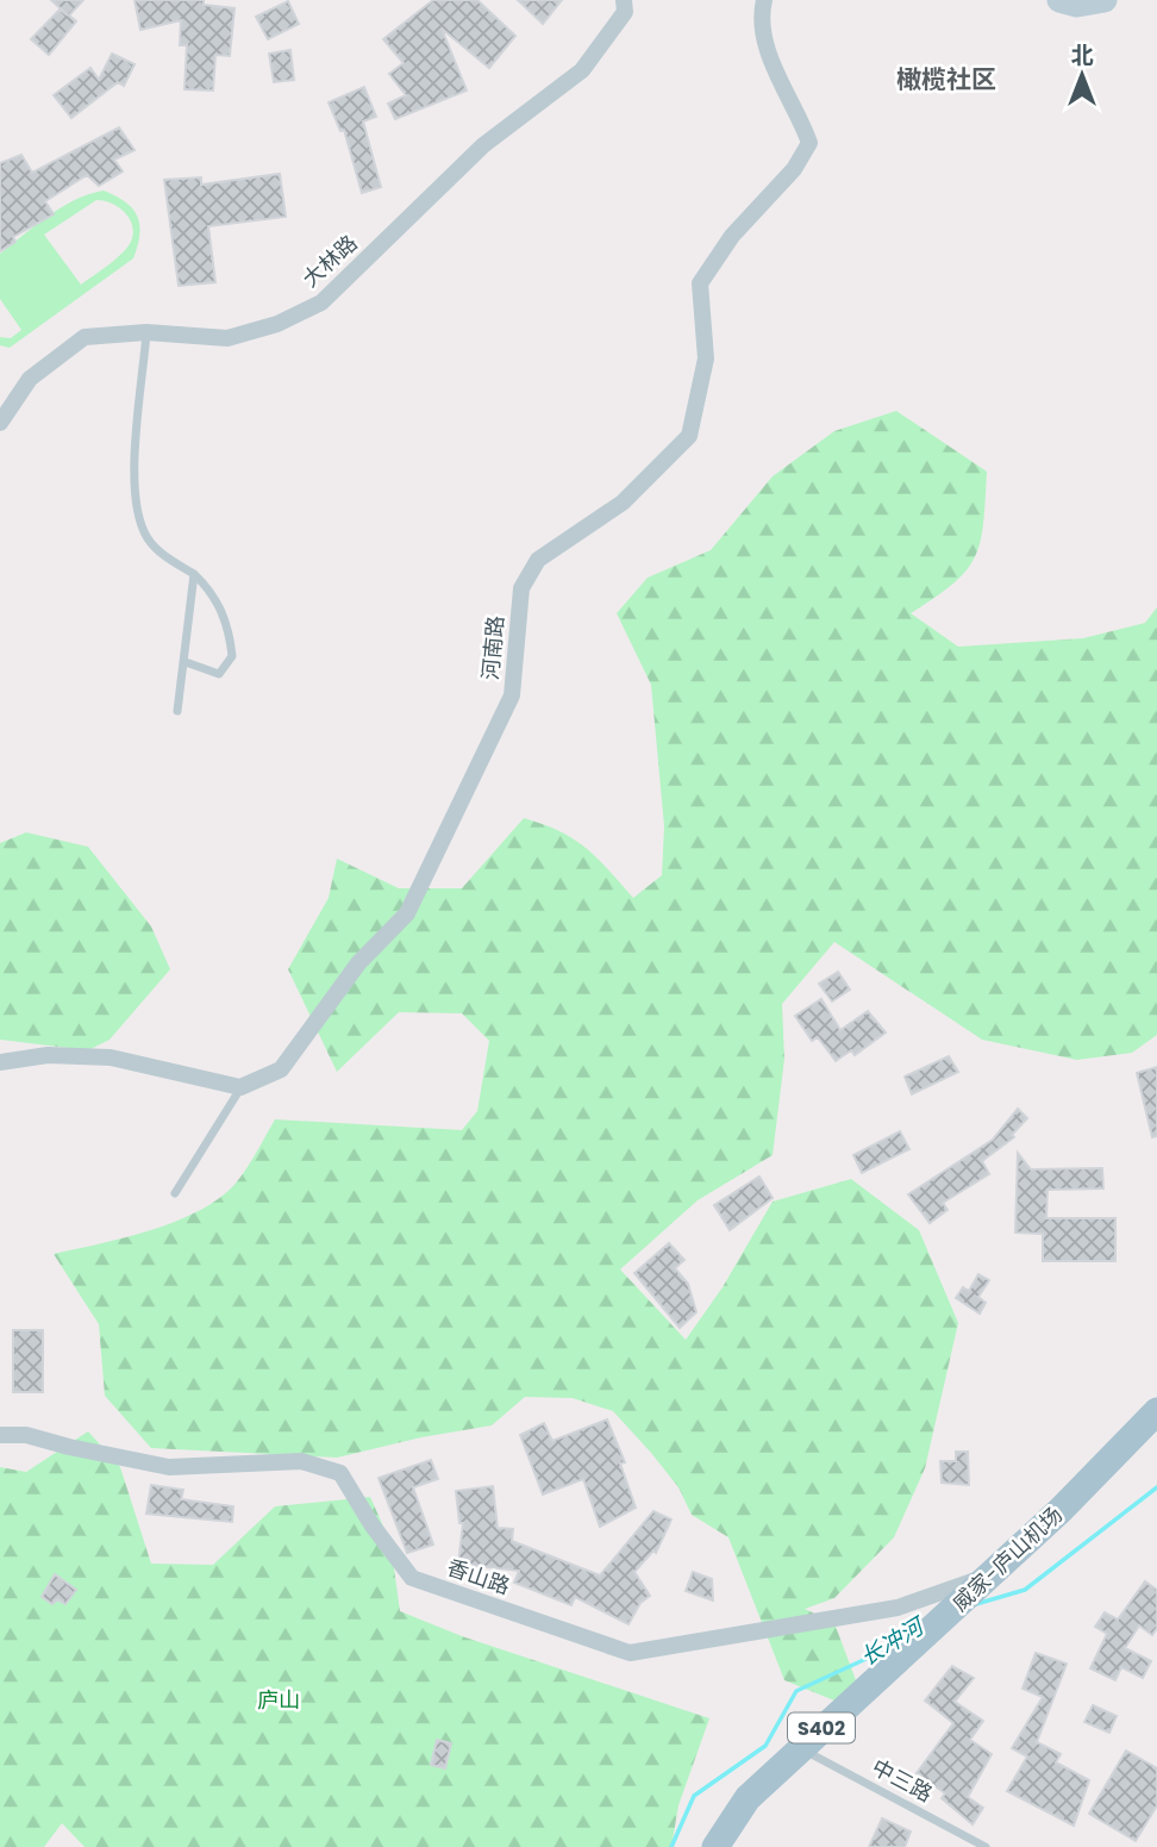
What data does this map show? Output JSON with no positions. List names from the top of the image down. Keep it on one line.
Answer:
{"streets":{"main road":["威家-庐山机场","S402"],"street":["大林路","河南路","香山路"],"lane":["中三路"]},"crossings":[["威家-庐山机场","香山路"],["威家-庐山机场","中三路"]],"districts":["橄榄社区"],"water":["长冲河"],"parks":["庐山"],"north":"top"}
